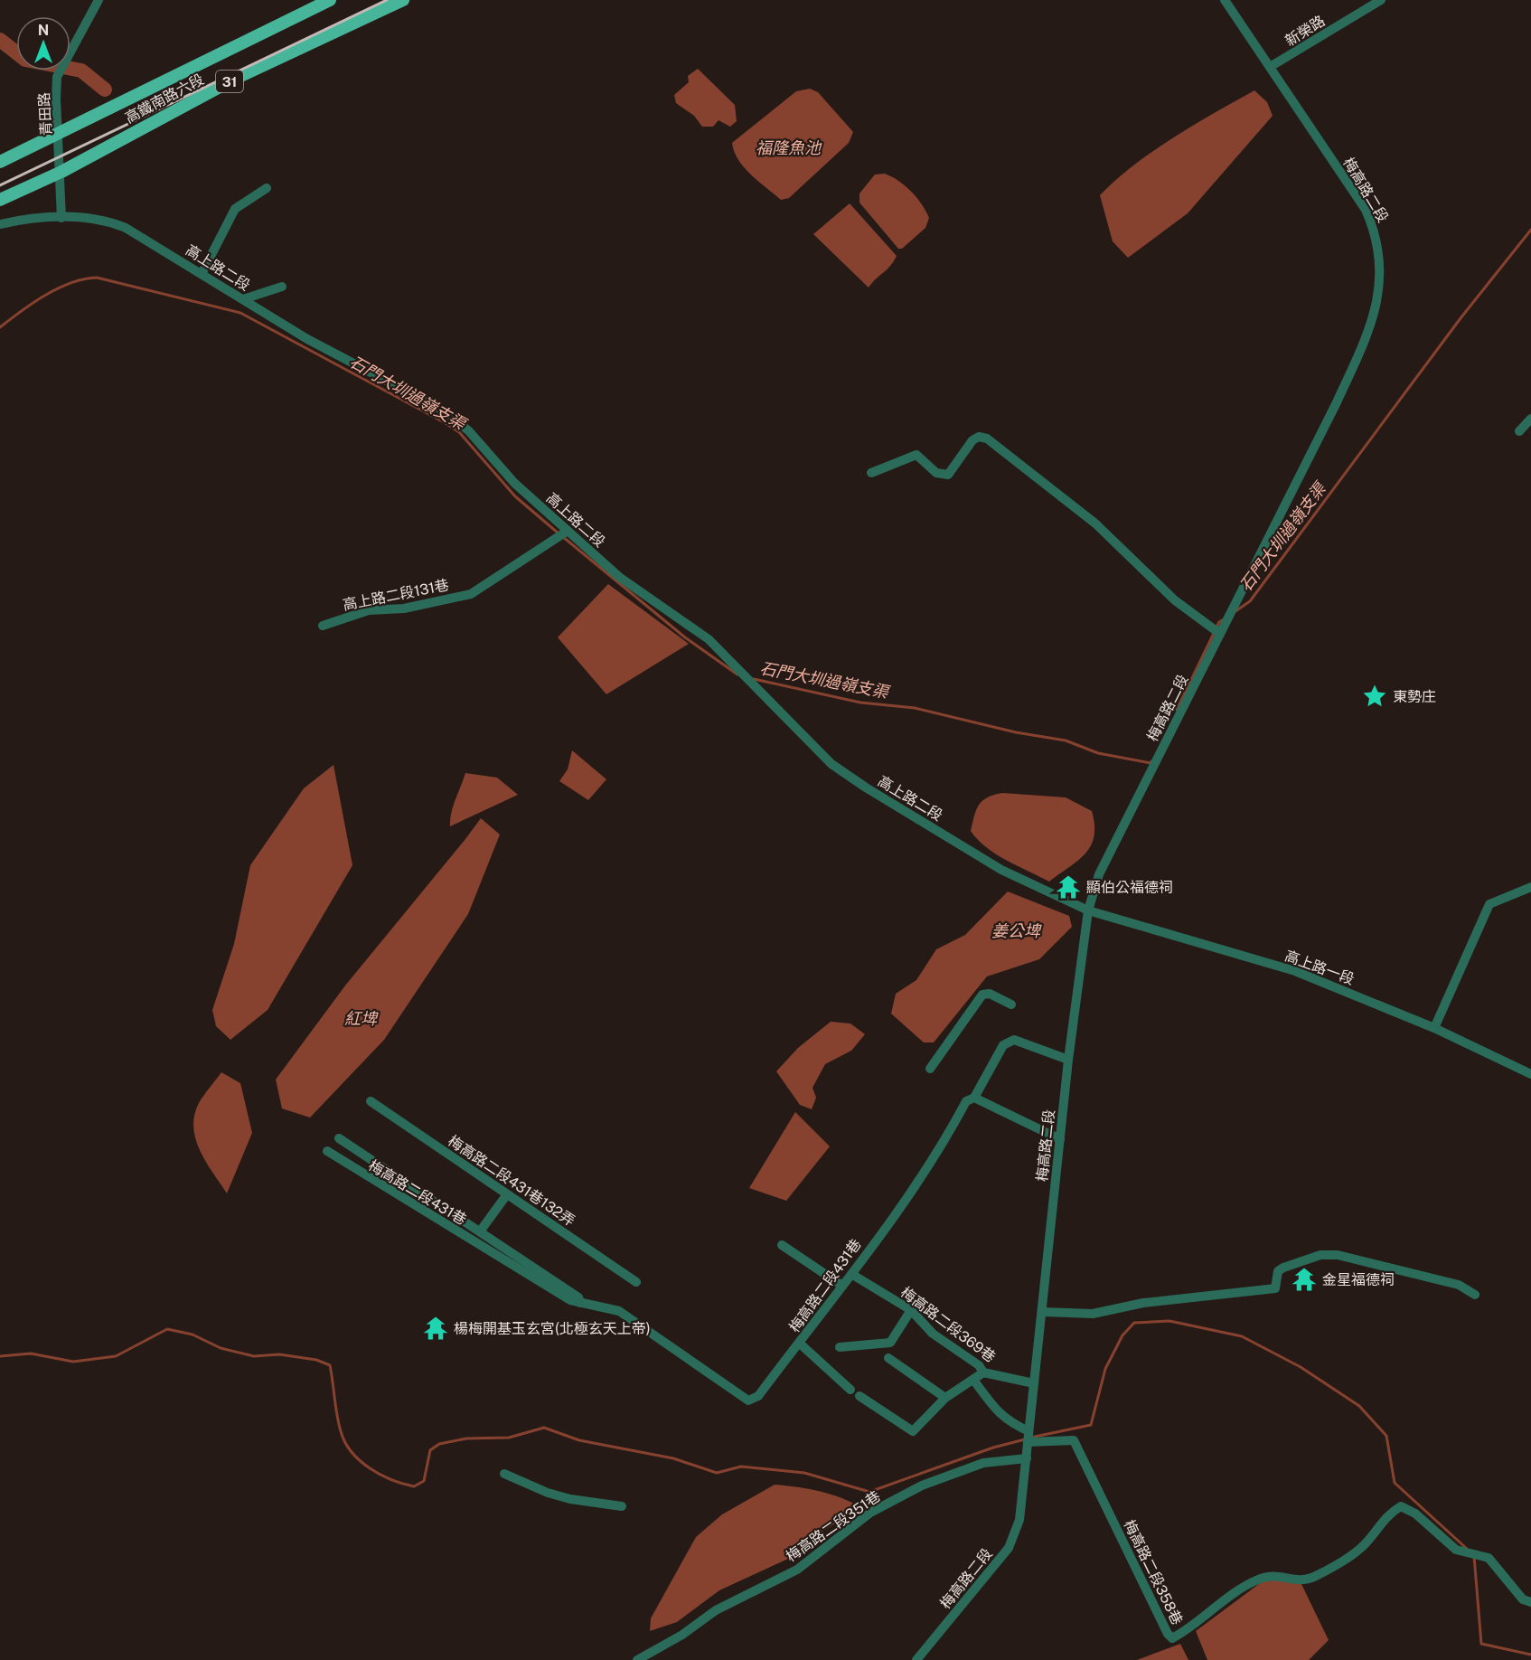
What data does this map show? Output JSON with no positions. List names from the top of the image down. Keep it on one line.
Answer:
{"streets":{"main road":["31","高鐵南路六段"],"street":["新榮路","青田路","梅高路二段","高上路二段","高上路二段131巷","高上路一段","梅高路二段431巷132弄","梅高路二段431巷","梅高路二段369巷","梅高路二段351巷","梅高路二段358巷"]},"crossings":[["新榮路","梅高路二段"],["高鐵南路六段","青田路"],["梅高路二段","高上路二段"],["梅高路二段","高上路一段"],["梅高路二段","梅高路二段431巷"],["梅高路二段","梅高路二段369巷"],["梅高路二段","梅高路二段351巷"],["梅高路二段","梅高路二段358巷"],["高上路二段","高上路二段131巷"],["高上路二段","高上路一段"],["梅高路二段431巷","梅高路二段369巷"]],"water":["福隆魚池","石門大圳過嶺支渠","姜公埤","紅埤"],"places":{"place":["東勢庄"],"temple":["顯伯公福德祠","金星福德祠","楊梅開基玉玄宮(北極玄天上帝)"]},"north":"top"}
